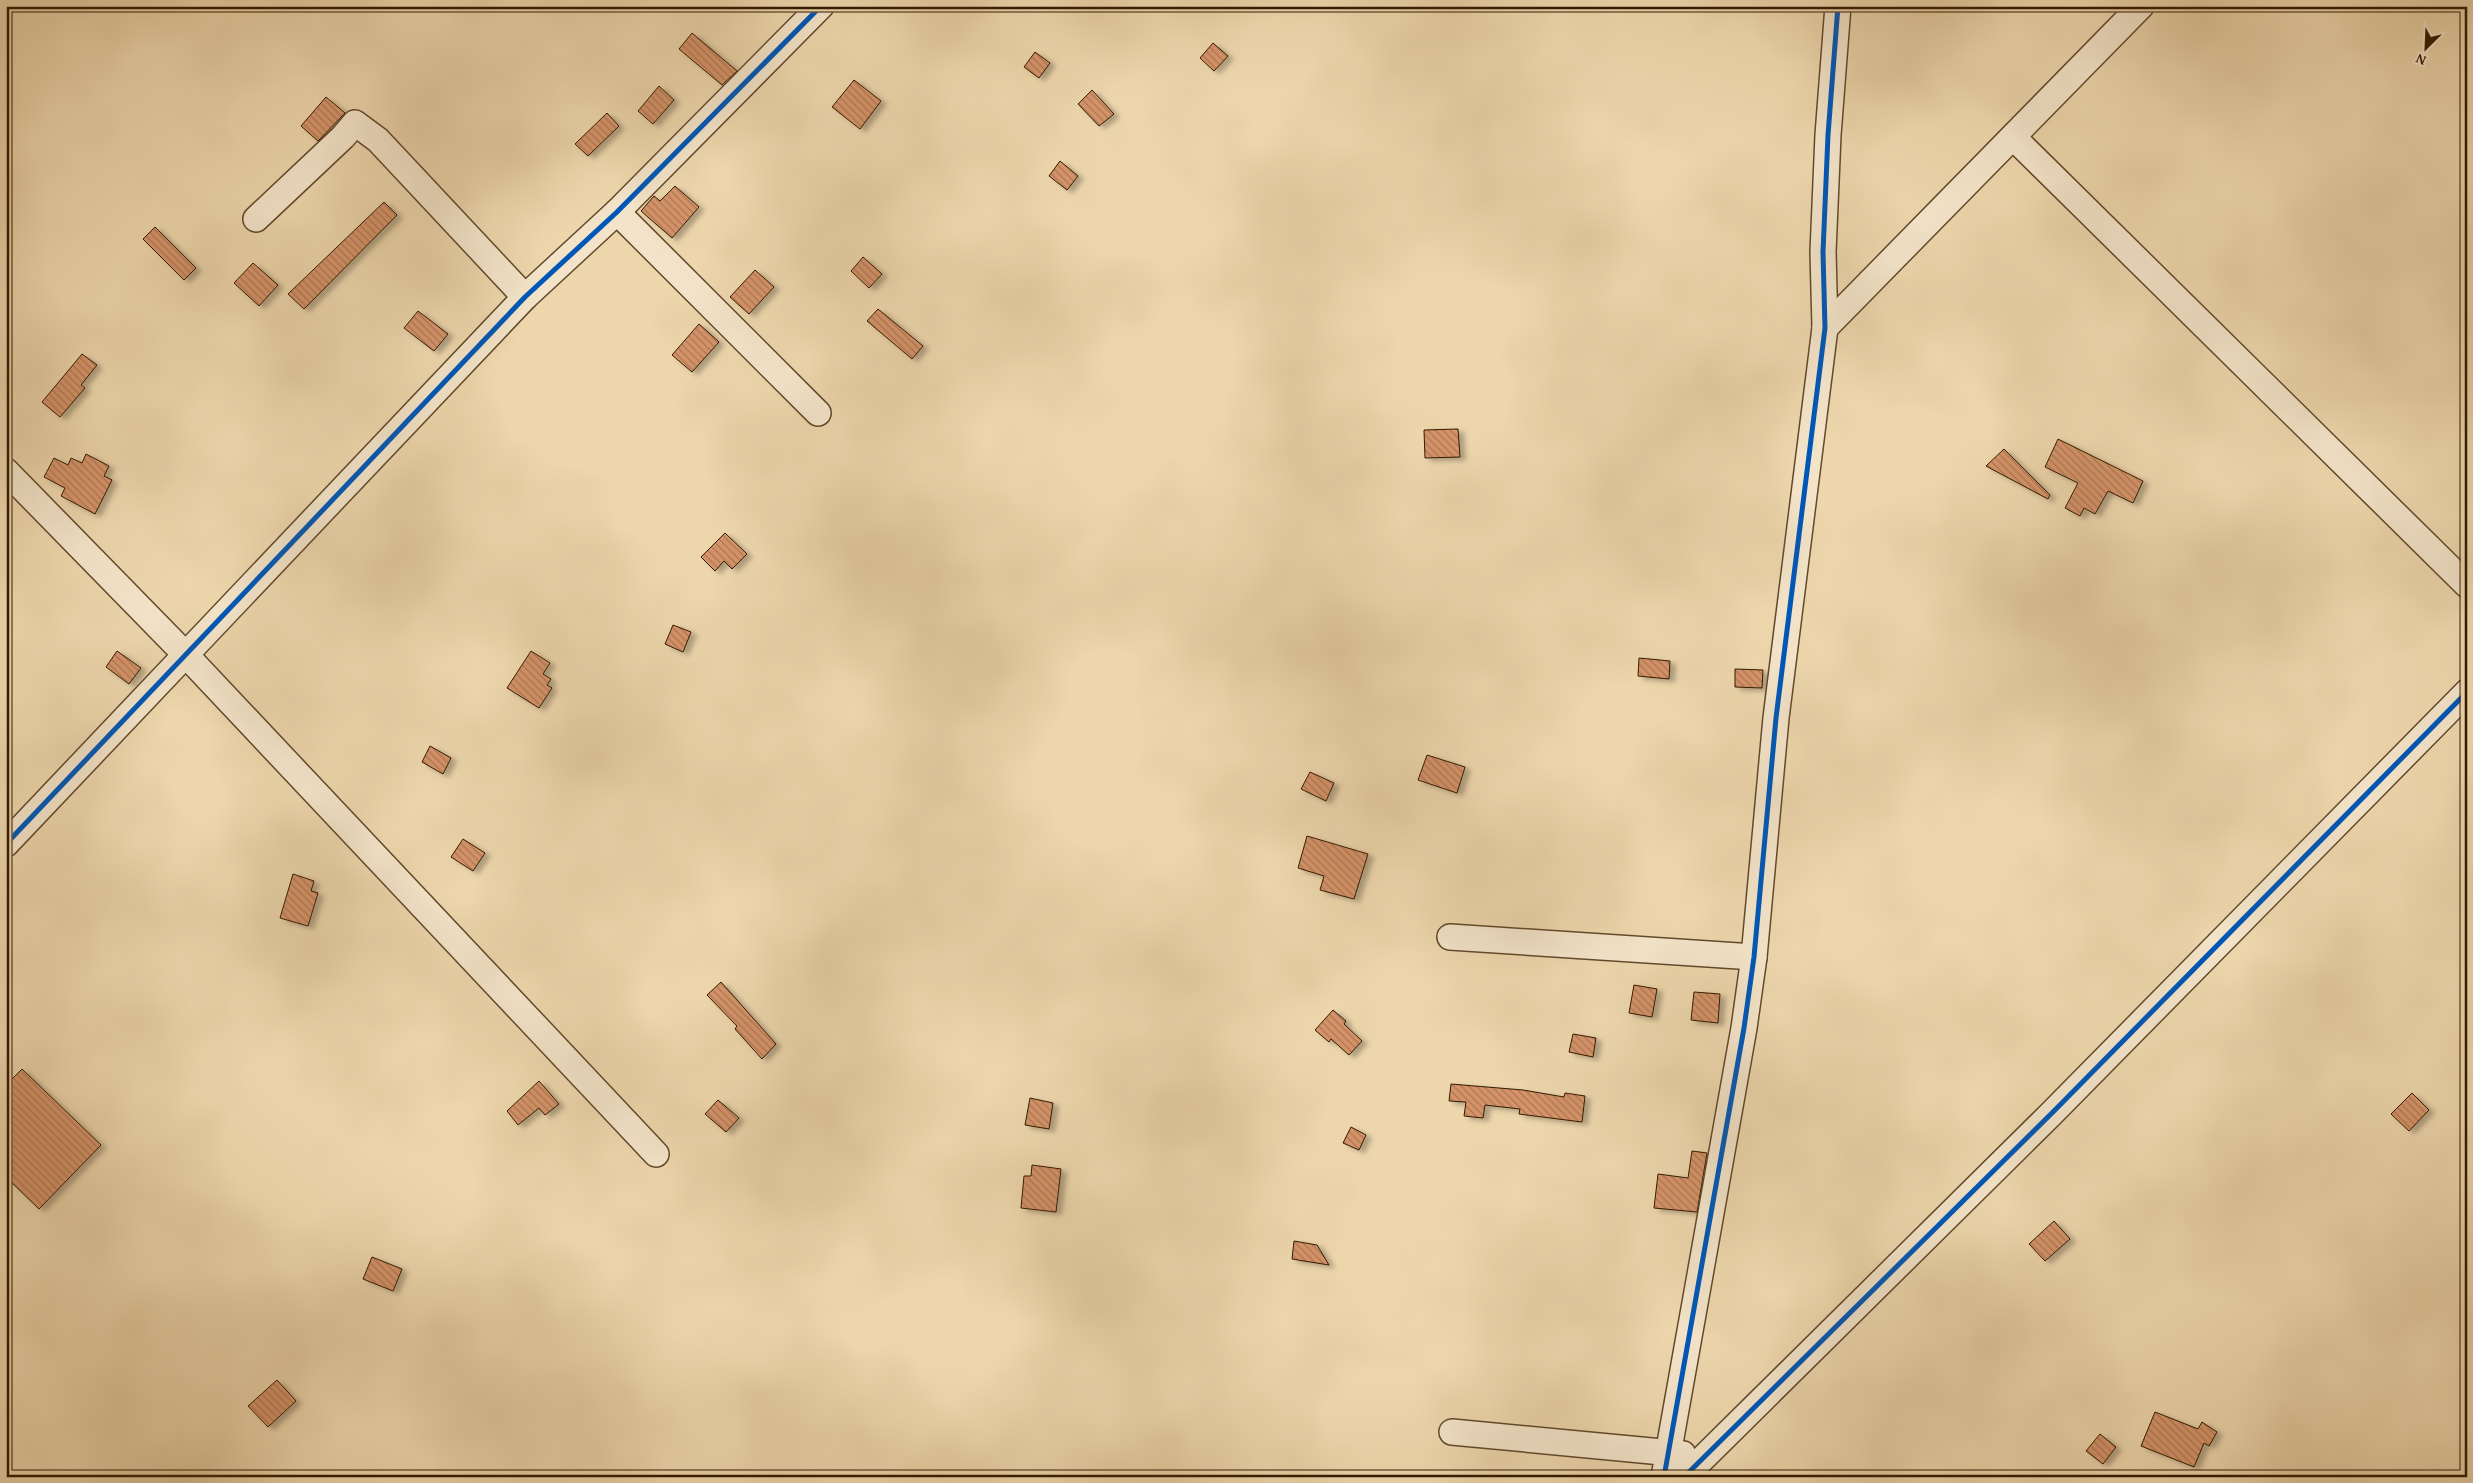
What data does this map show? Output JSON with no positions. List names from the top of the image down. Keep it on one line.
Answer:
{"north":"bottom left"}
